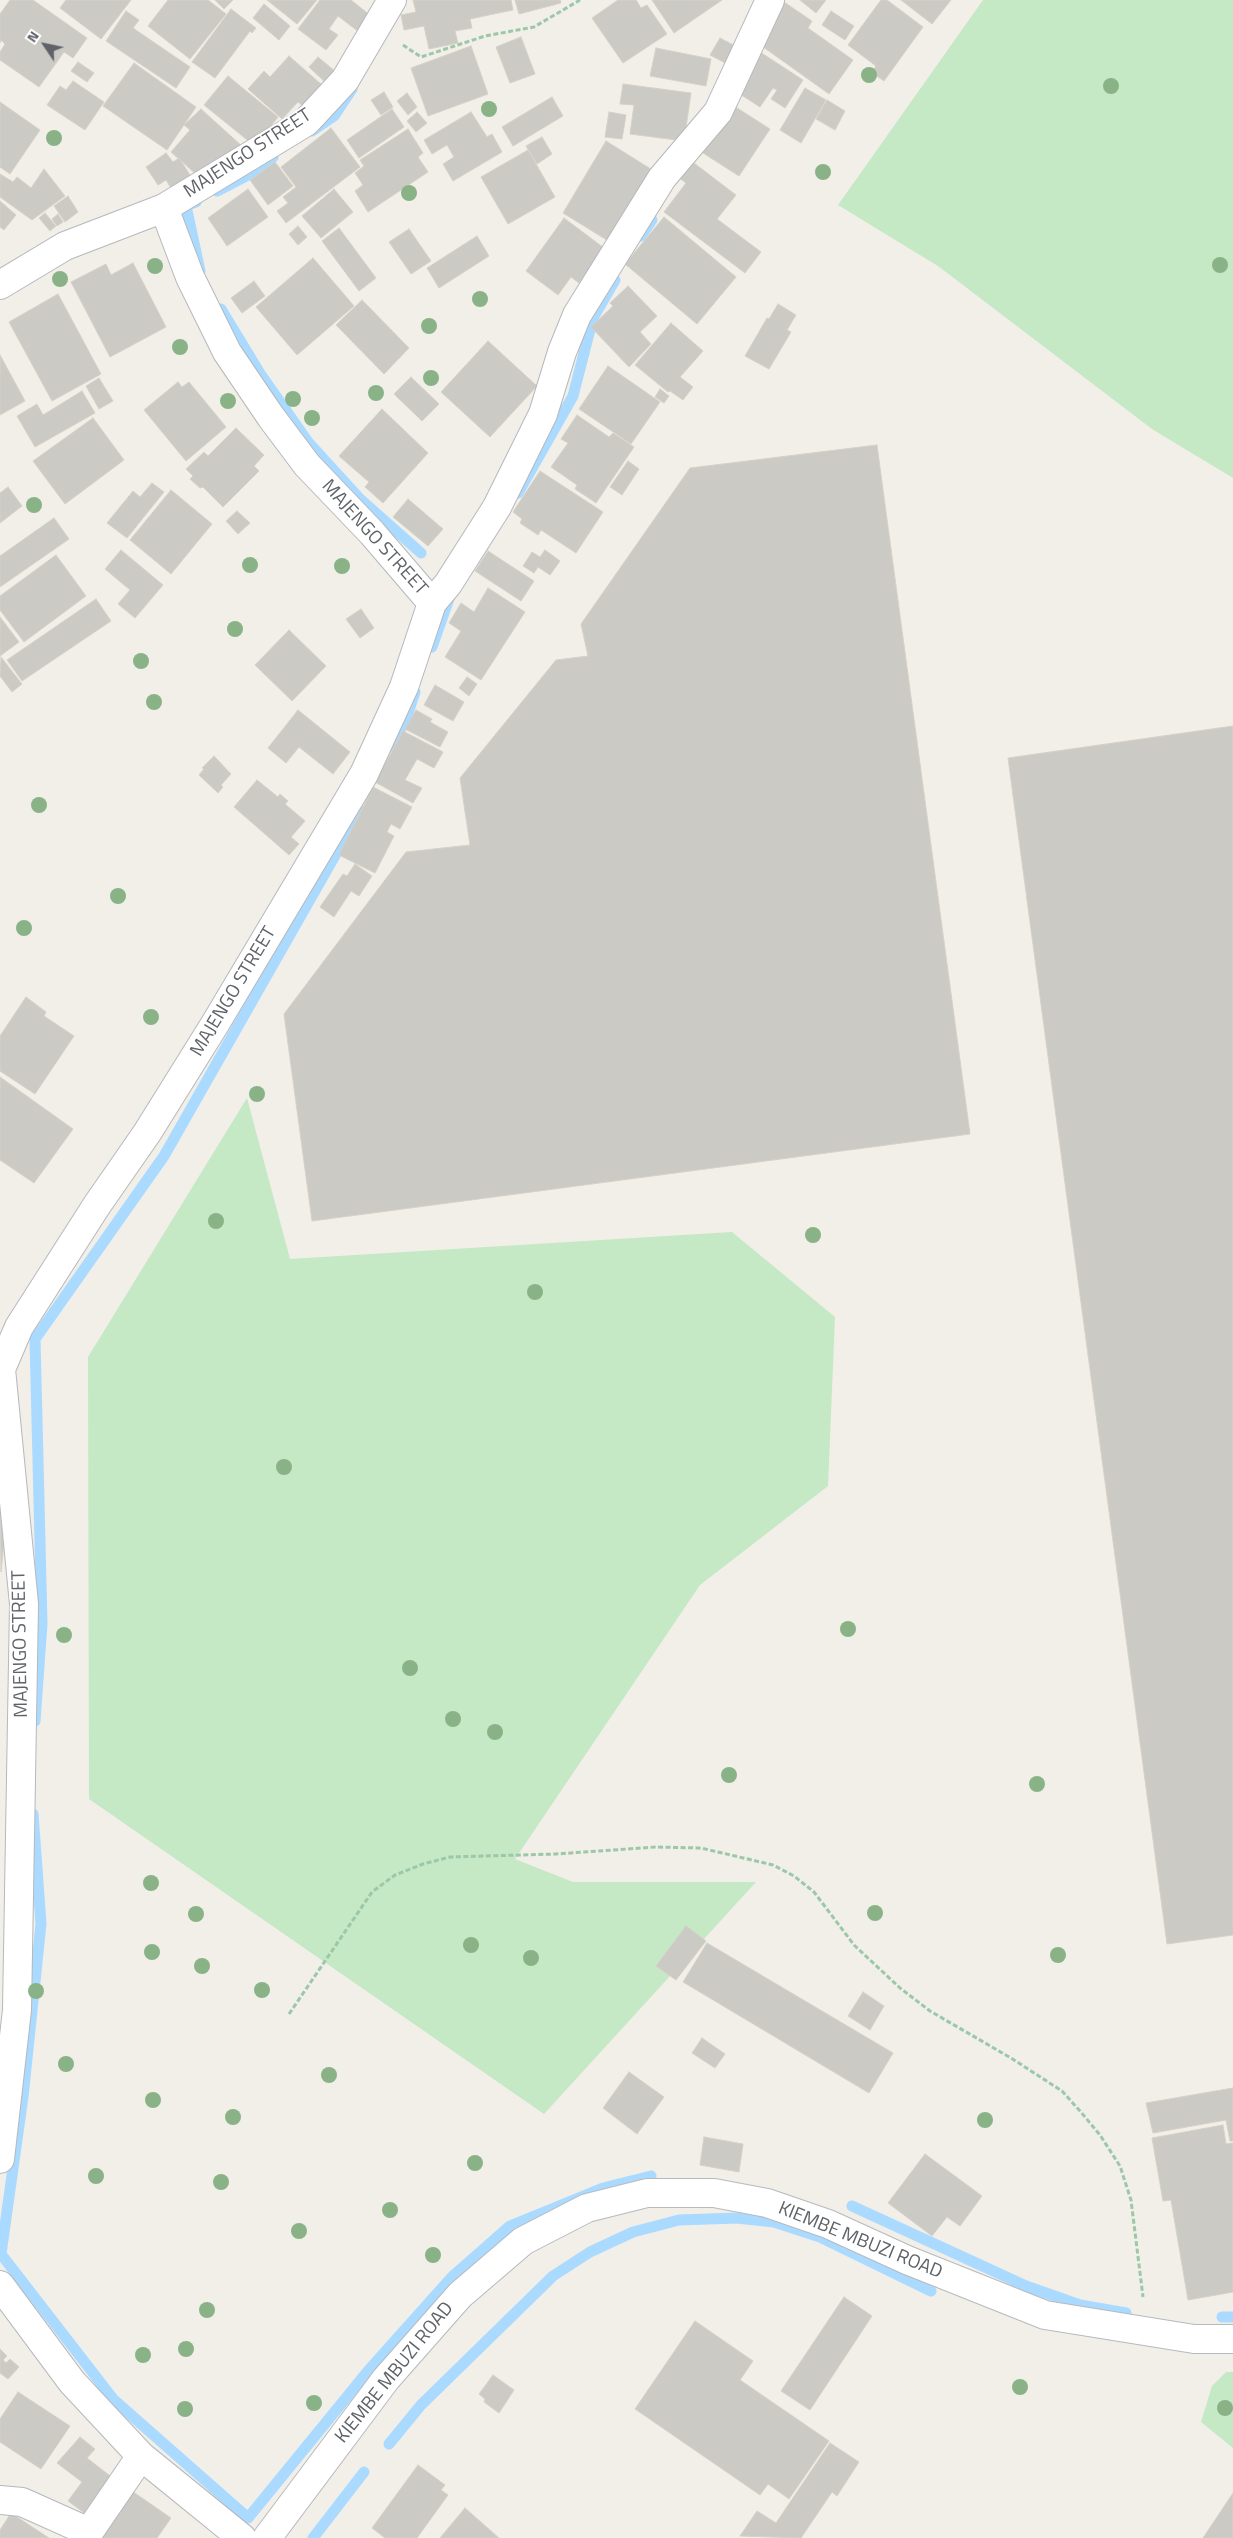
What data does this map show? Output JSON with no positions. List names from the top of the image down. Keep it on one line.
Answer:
{"streets":{"street":["MAJENGO STREET","KIEMBE MBUZI ROAD"]},"north":"top left"}
